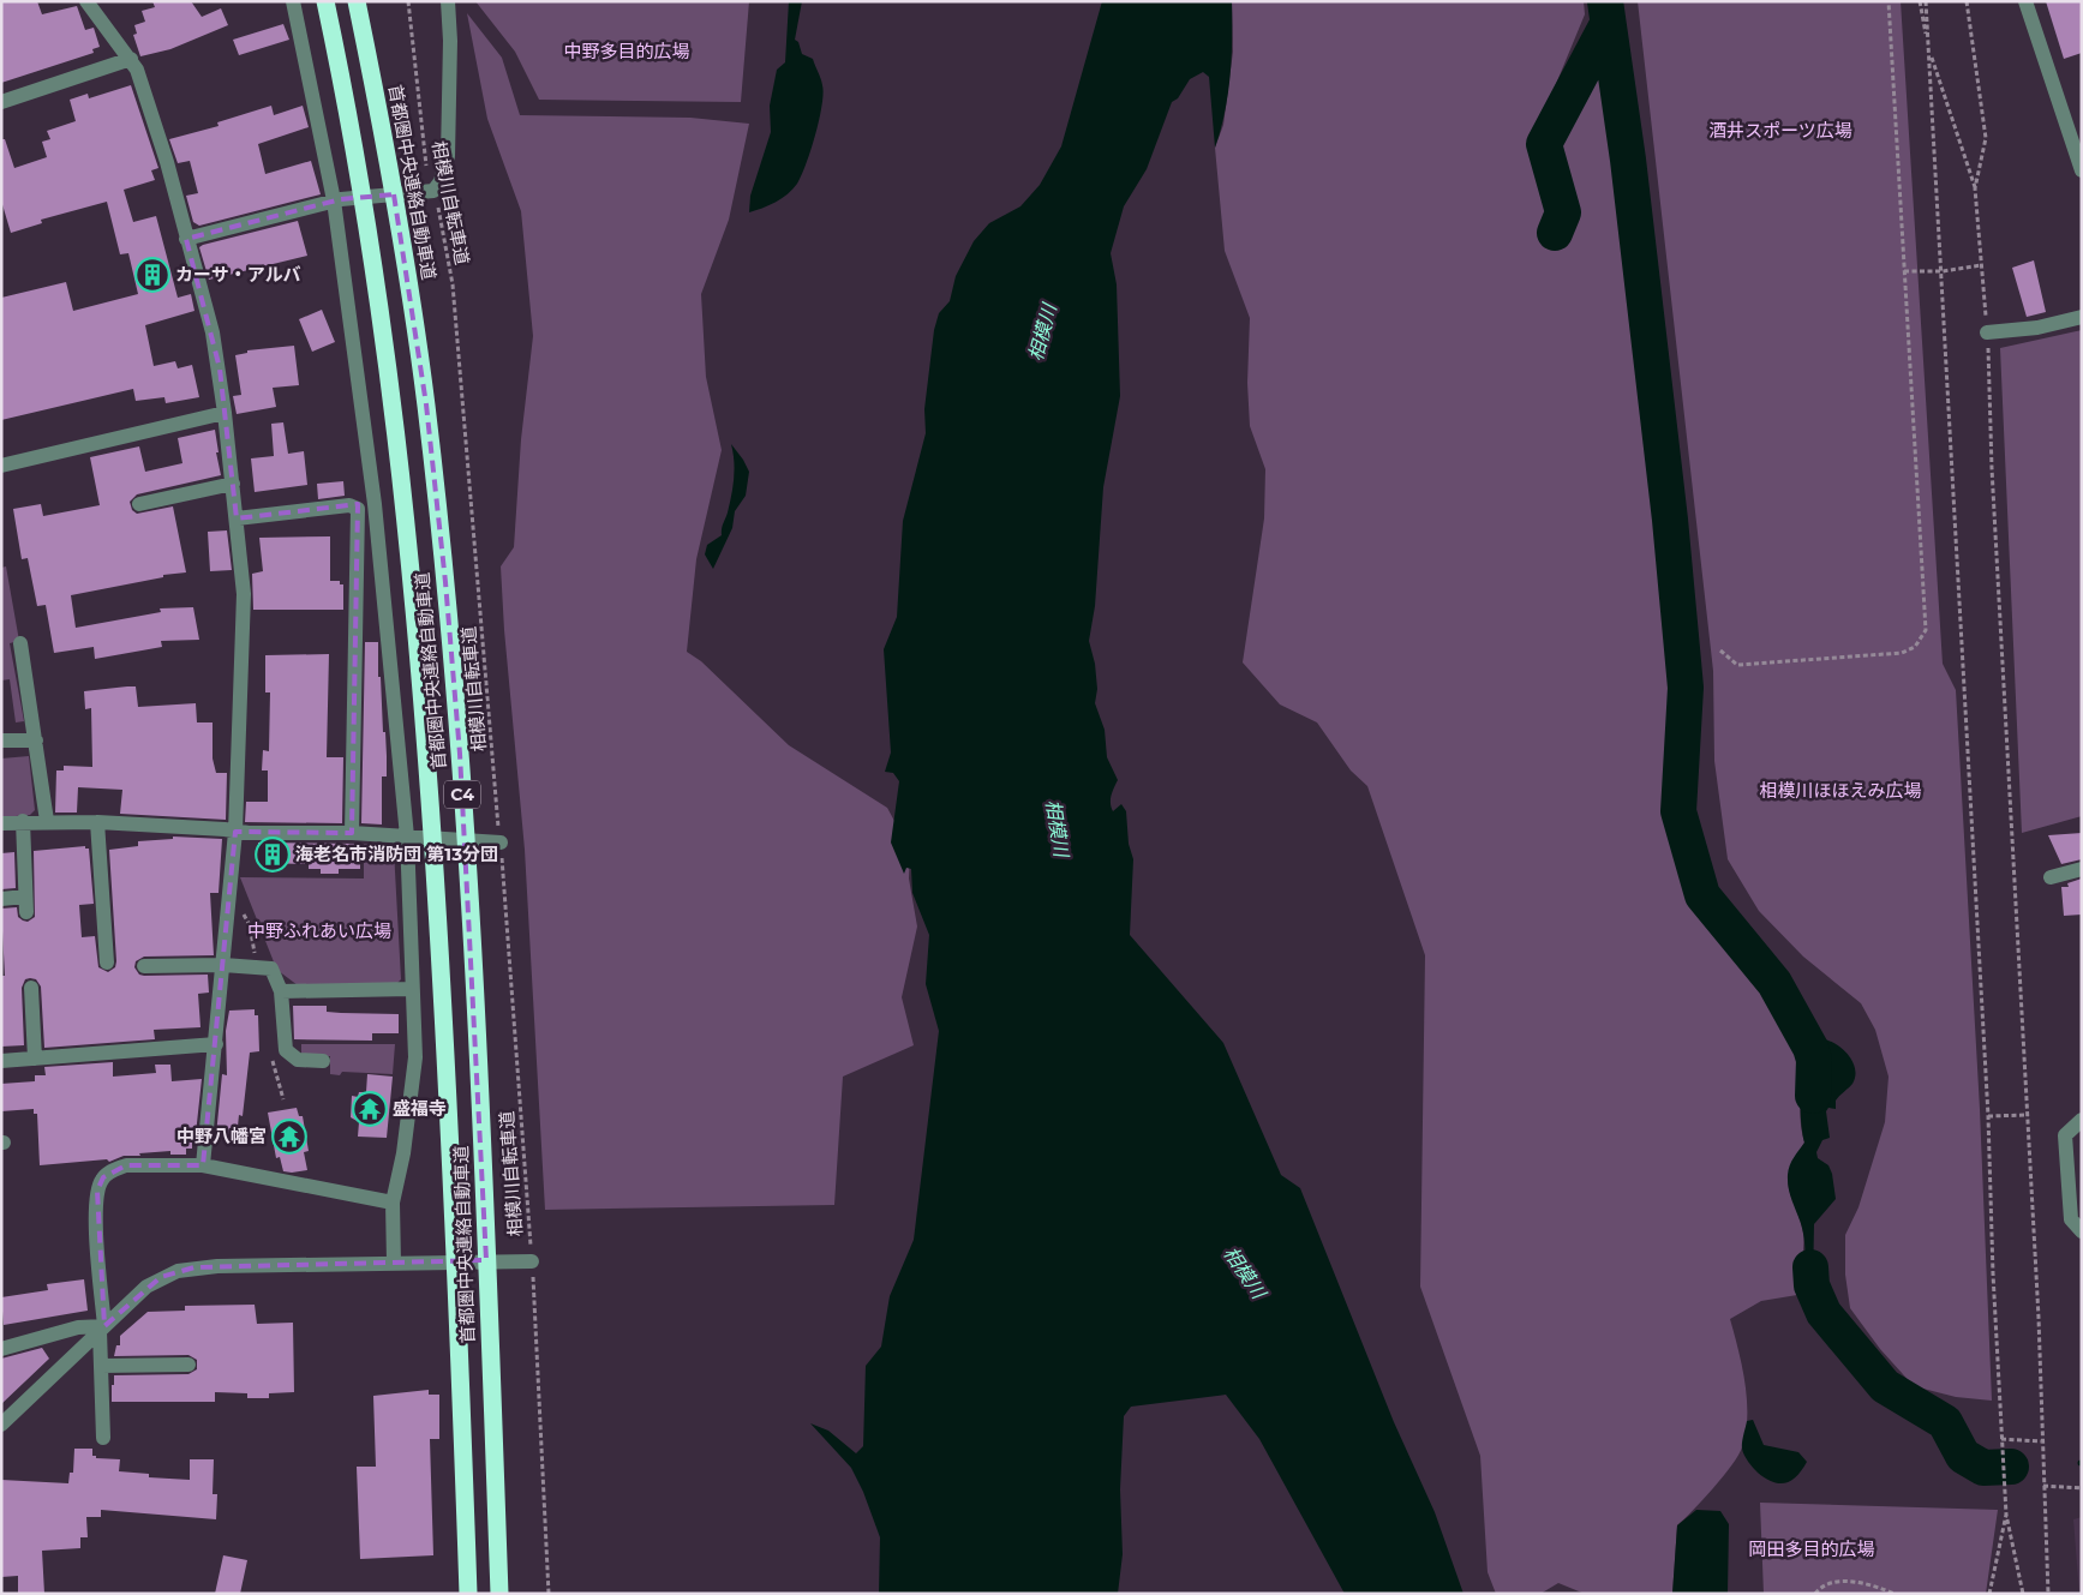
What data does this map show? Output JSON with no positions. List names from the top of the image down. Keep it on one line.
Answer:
{"streets":{"highway":["首都圏中央連絡自動車道","C4"],"path":["相模川自転車道"]},"water":["相模川"],"parks":["中野多目的広場","酒井スポーツ広場","相模川ほほえみ広場","中野ふれあい広場","岡田多目的広場"],"places":{"building":["カーサ・アルバ","海老名市消防団 第13分団"],"temple":["盛福寺","中野八幡宮"]}}
